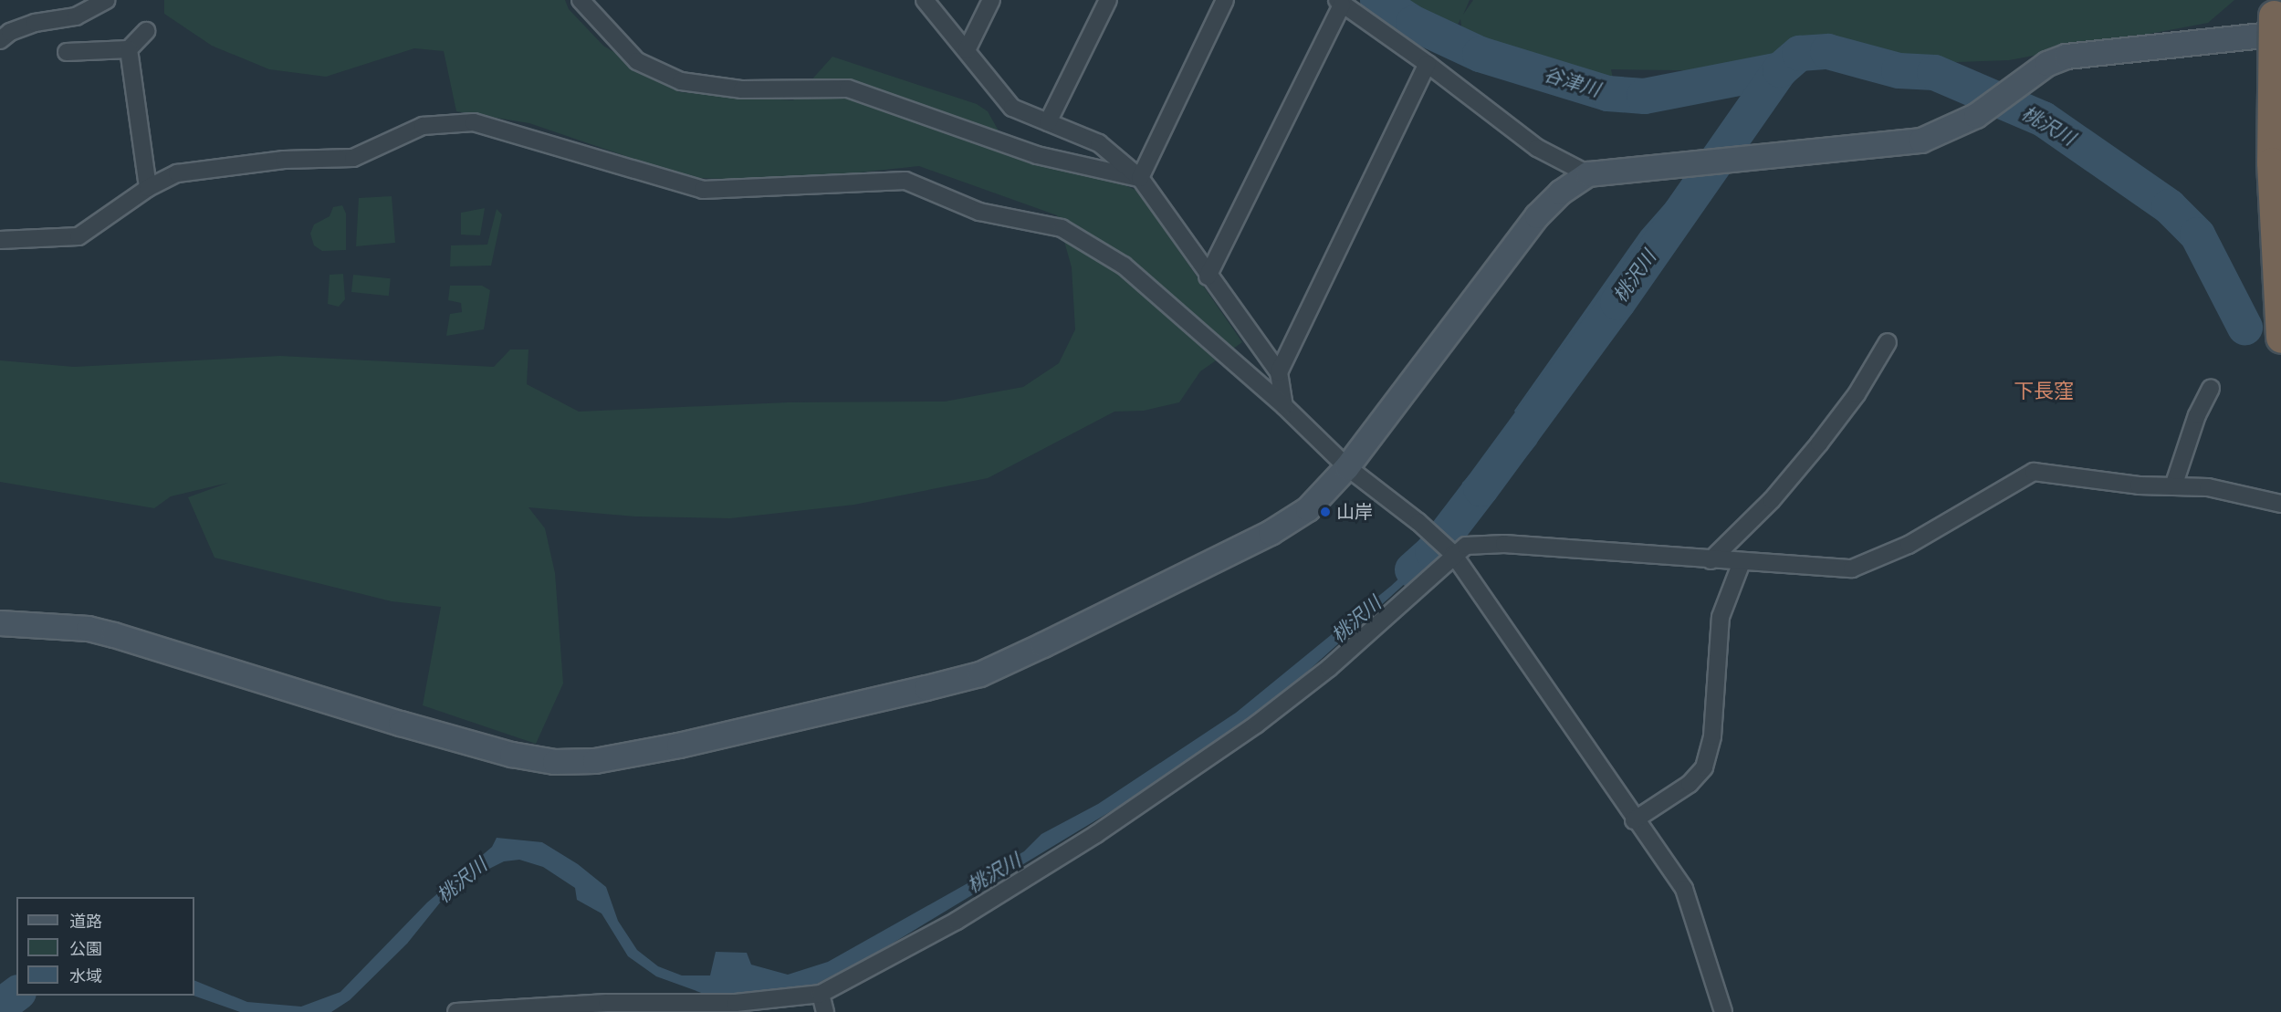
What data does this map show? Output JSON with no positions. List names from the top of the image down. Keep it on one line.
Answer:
{"districts":["下長窪"],"water":["谷津川","桃沢川"],"places":["山岸"],"legend":["道路","公園","水域"]}
